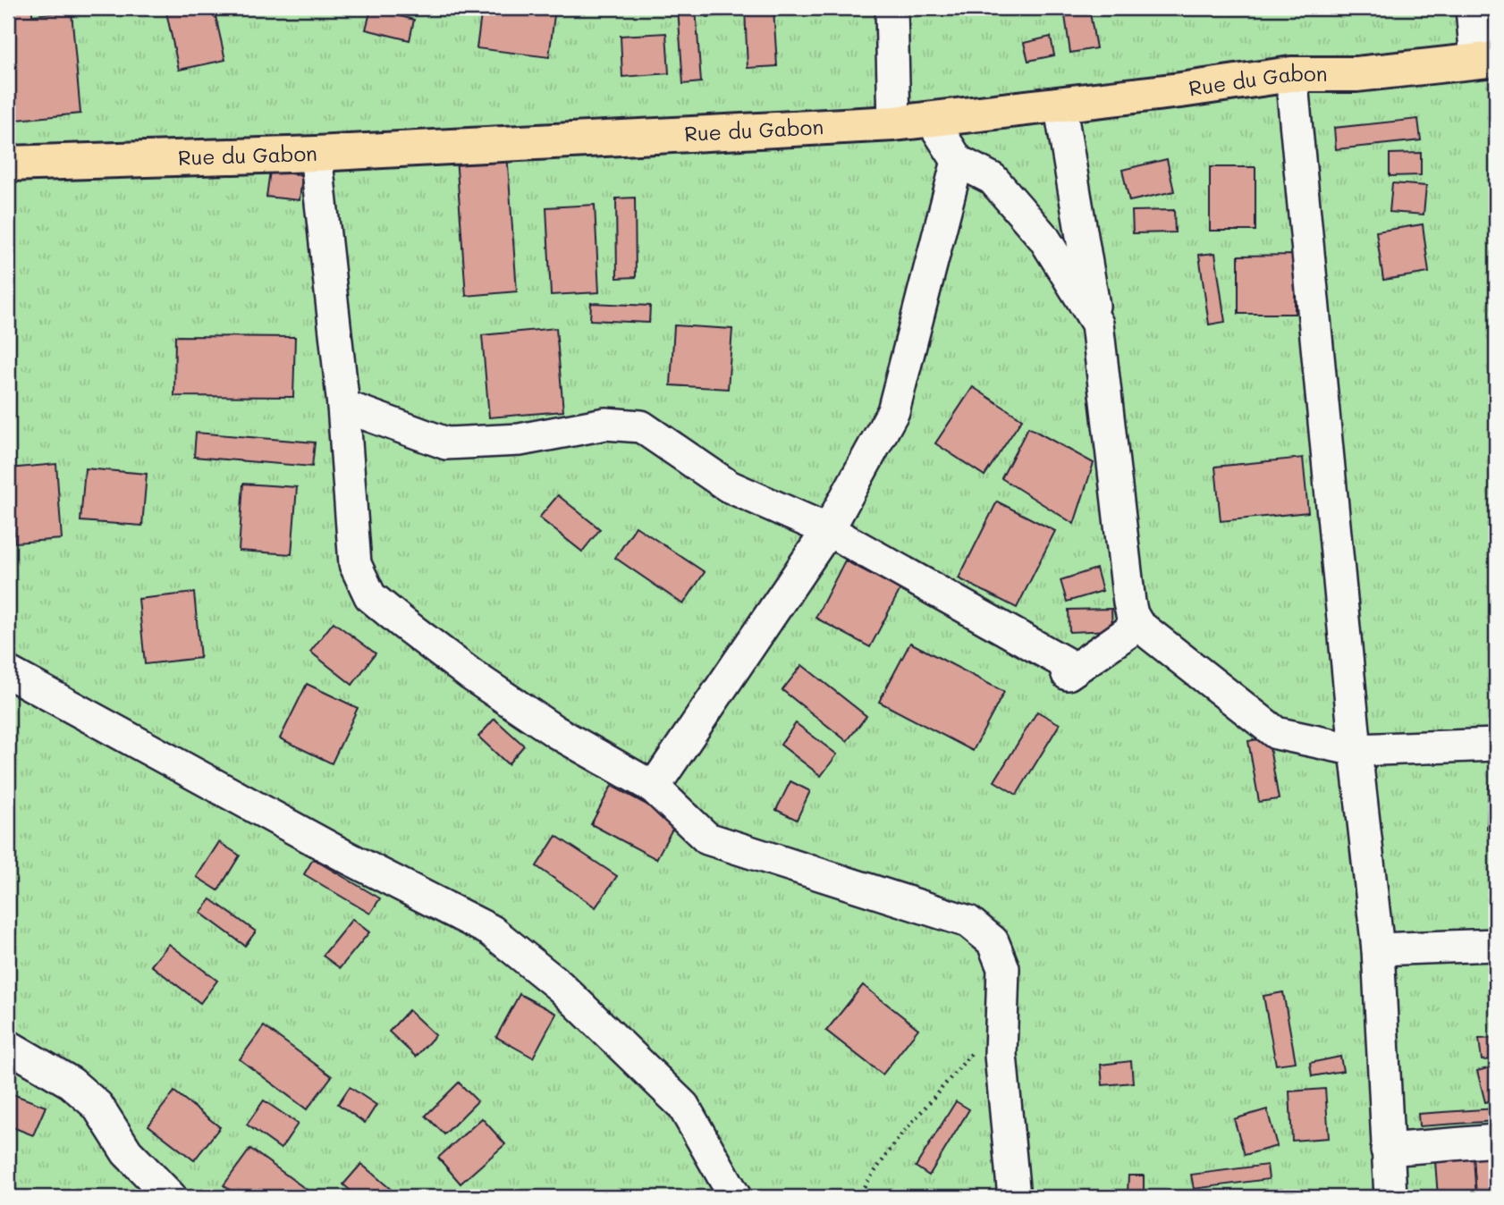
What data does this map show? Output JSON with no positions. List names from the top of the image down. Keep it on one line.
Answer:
{"streets":{"highway":["Rue du Gabon"]}}
